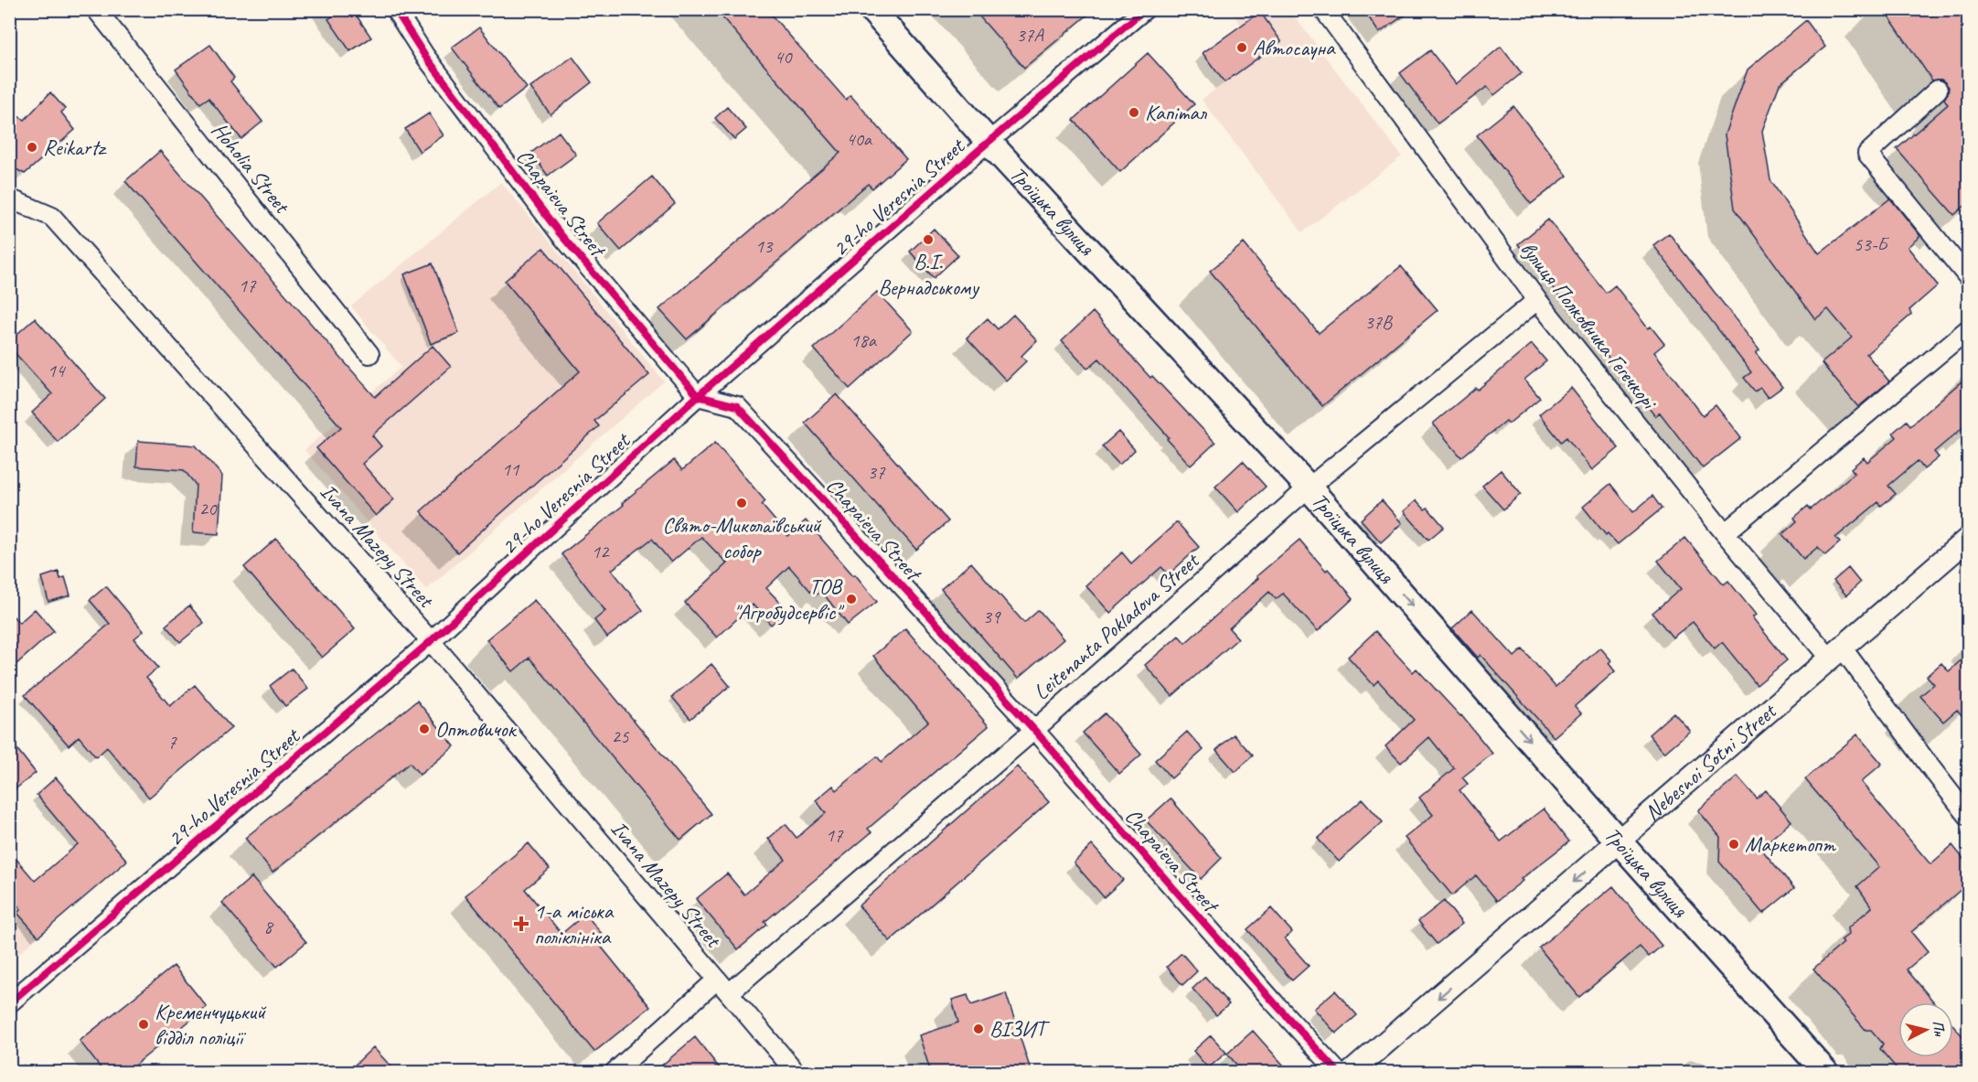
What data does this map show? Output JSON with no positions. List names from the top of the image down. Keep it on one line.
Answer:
{"streets":{"main road":["Троїцька вулиця"],"street":["Hoholia Street","29-ho Veresnia Street","Chapaieva Street","вулиця Полковника Гегечкорі","Ivana Mazepy Street","Leitenanta Pokladova Street","Nebesnoi Sotni Street"]},"crossings":[["29-ho Veresnia Street","Chapaieva Street"],["29-ho Veresnia Street","Троїцька вулиця"],["29-ho Veresnia Street","Ivana Mazepy Street"],["Chapaieva Street","Leitenanta Pokladova Street"],["Троїцька вулиця","Leitenanta Pokladova Street"],["Троїцька вулиця","Nebesnoi Sotni Street"],["вулиця Полковника Гегечкорі","Leitenanta Pokladova Street"],["вулиця Полковника Гегечкорі","Nebesnoi Sotni Street"],["Ivana Mazepy Street","Leitenanta Pokladova Street"]],"one_way":["Nebesnoi Sotni Street"],"places":{"other":["Автосауна","Капітал","Reikartz","В.І. Вернадському","Свято-Миколаївський собор","ТОВ \"Агробудсервіс\"","Оптовичок","Маркетопт","Кременчуцький відділ поліції","ВІЗИТ"],"health":["1-а міська поліклініка"]},"house_numbers":["37А","40","40а","53-Б","13","17","37В","18а","14","11","37","20","12","39","25","7","17","8"],"north":"right"}
